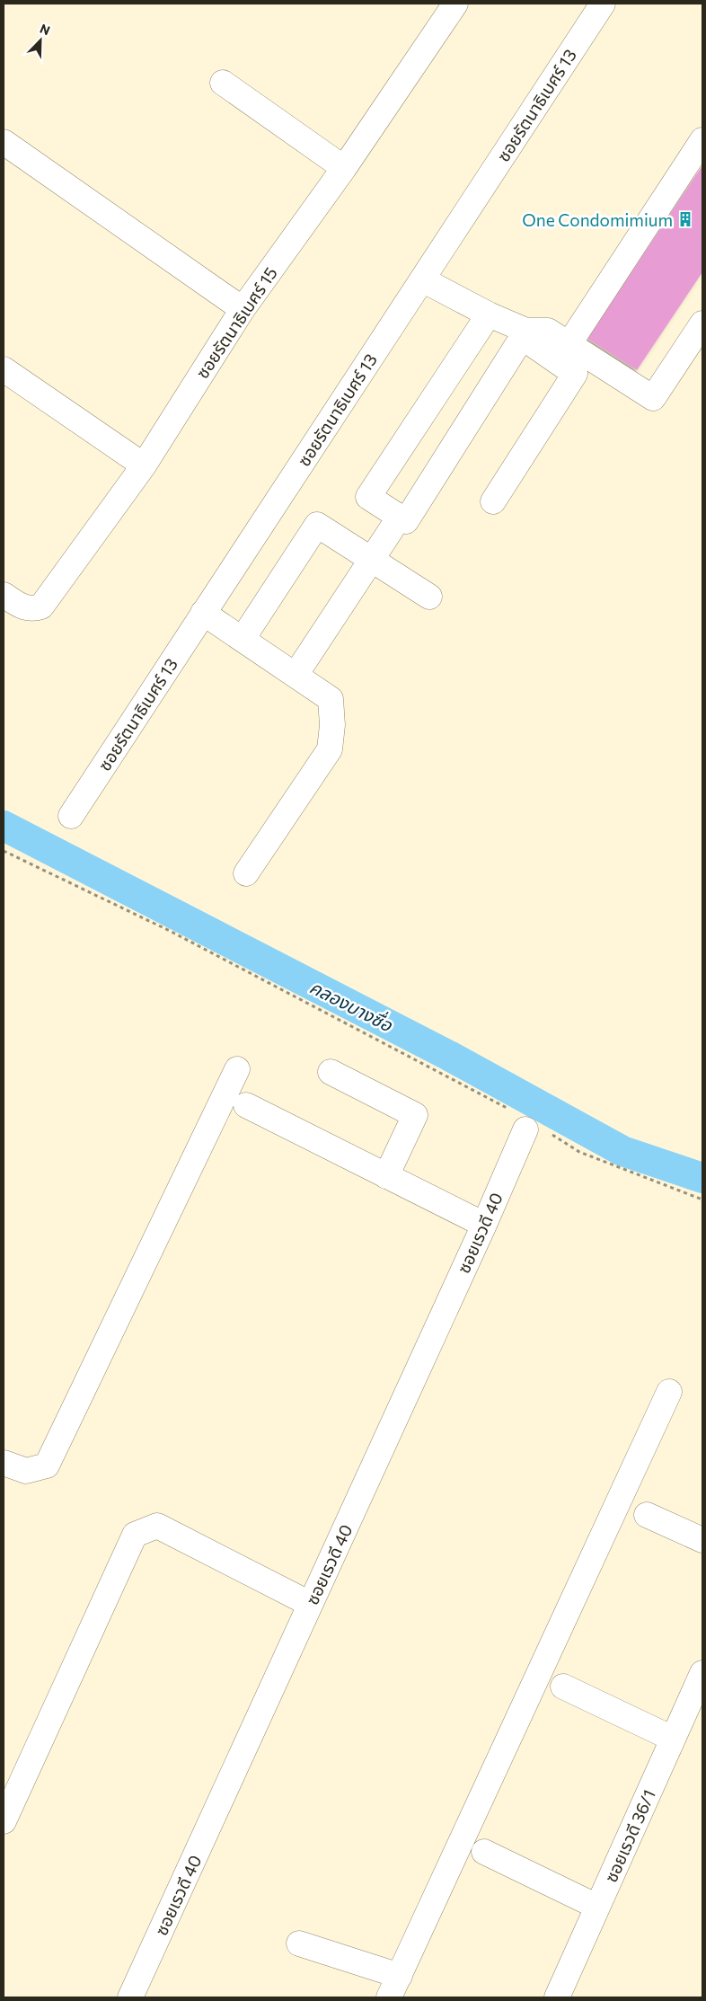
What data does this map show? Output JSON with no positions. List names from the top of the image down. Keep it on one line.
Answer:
{"streets":{"street":["ซอยรัตนาธิเบศร์ 13","ซอยรัตนาธิเบศร์ 15","ซอยเรวดี 40","ซอยเรวดี 36/1"]},"water":["คลองบางซื่อ"],"places":{"building":["One Condomimium"]},"north":"top right"}
